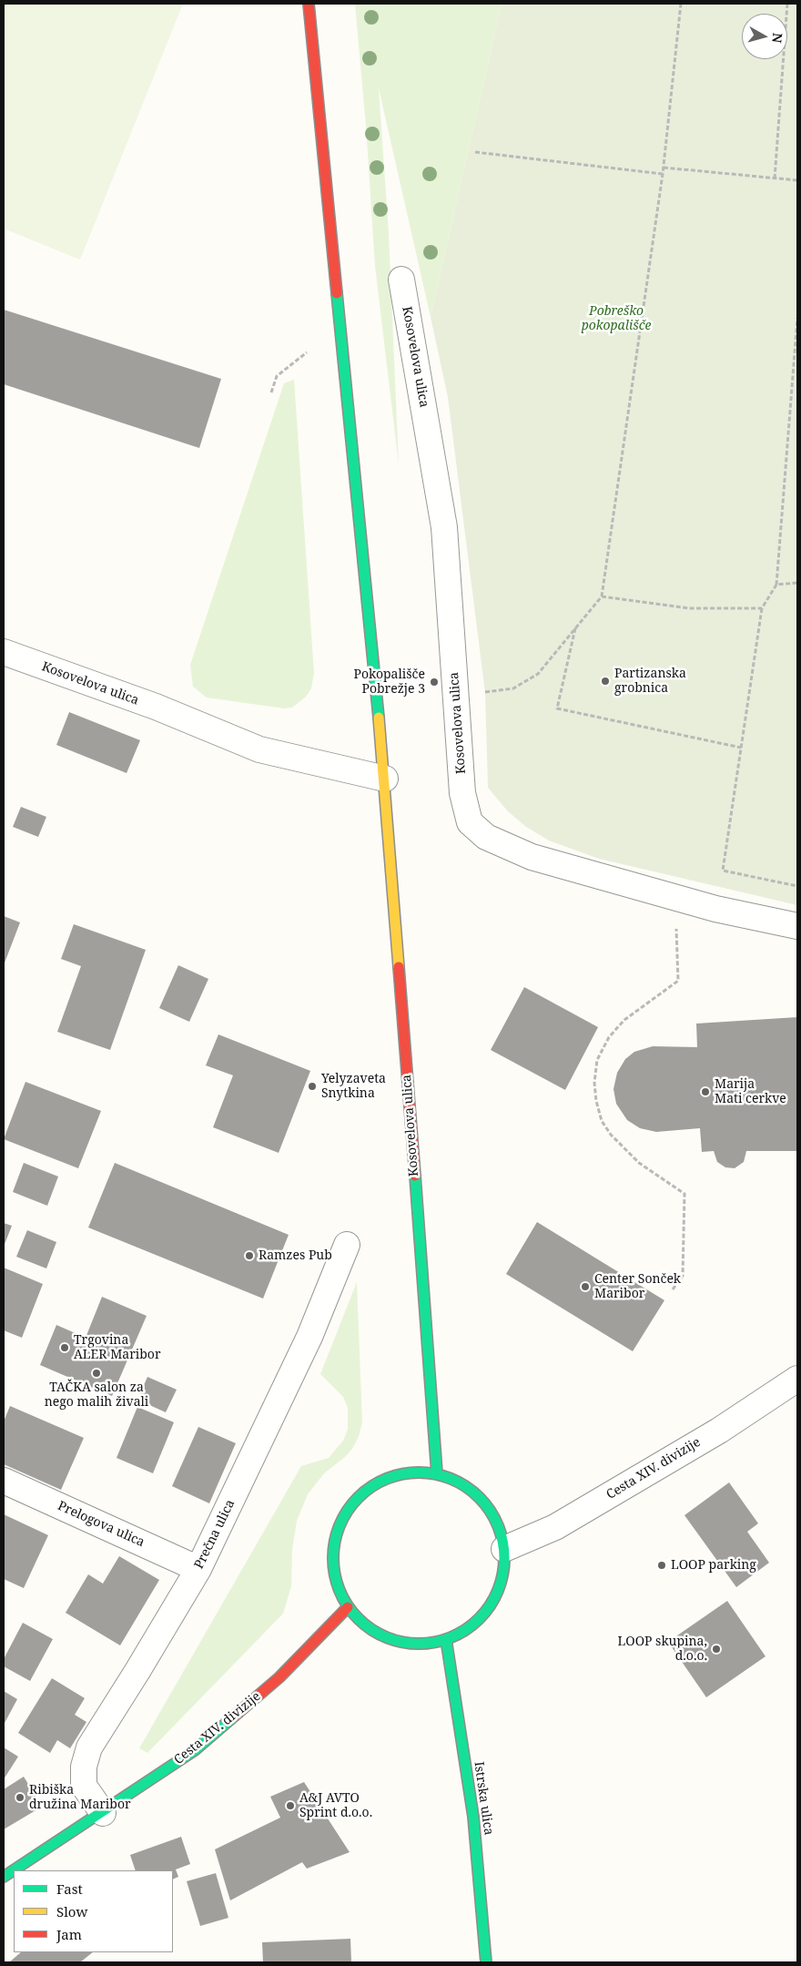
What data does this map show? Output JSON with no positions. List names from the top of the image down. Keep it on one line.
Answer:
{"streets":{"street":["Kosovelova ulica","Cesta XIV. divizije","Prelogova ulica","Prečna ulica","Istrska ulica"]},"crossings":[["Cesta XIV. divizije","Prečna ulica"],["Prelogova ulica","Prečna ulica"]],"parks":["Pobreško pokopališče"],"places":["Partizanska grobnica","Pokopališče Pobrežje 3","Yelyzaveta Snytkina","Marija Mati cerkve","Ramzes Pub","Center Sonček Maribor","Trgovina ALER Maribor","TAČKA salon za nego malih živali","LOOP parking","LOOP skupina, d.o.o.","Ribiška družina Maribor","A&J AVTO Sprint d.o.o."],"legend":["Fast","Slow","Jam"],"north":"right"}
